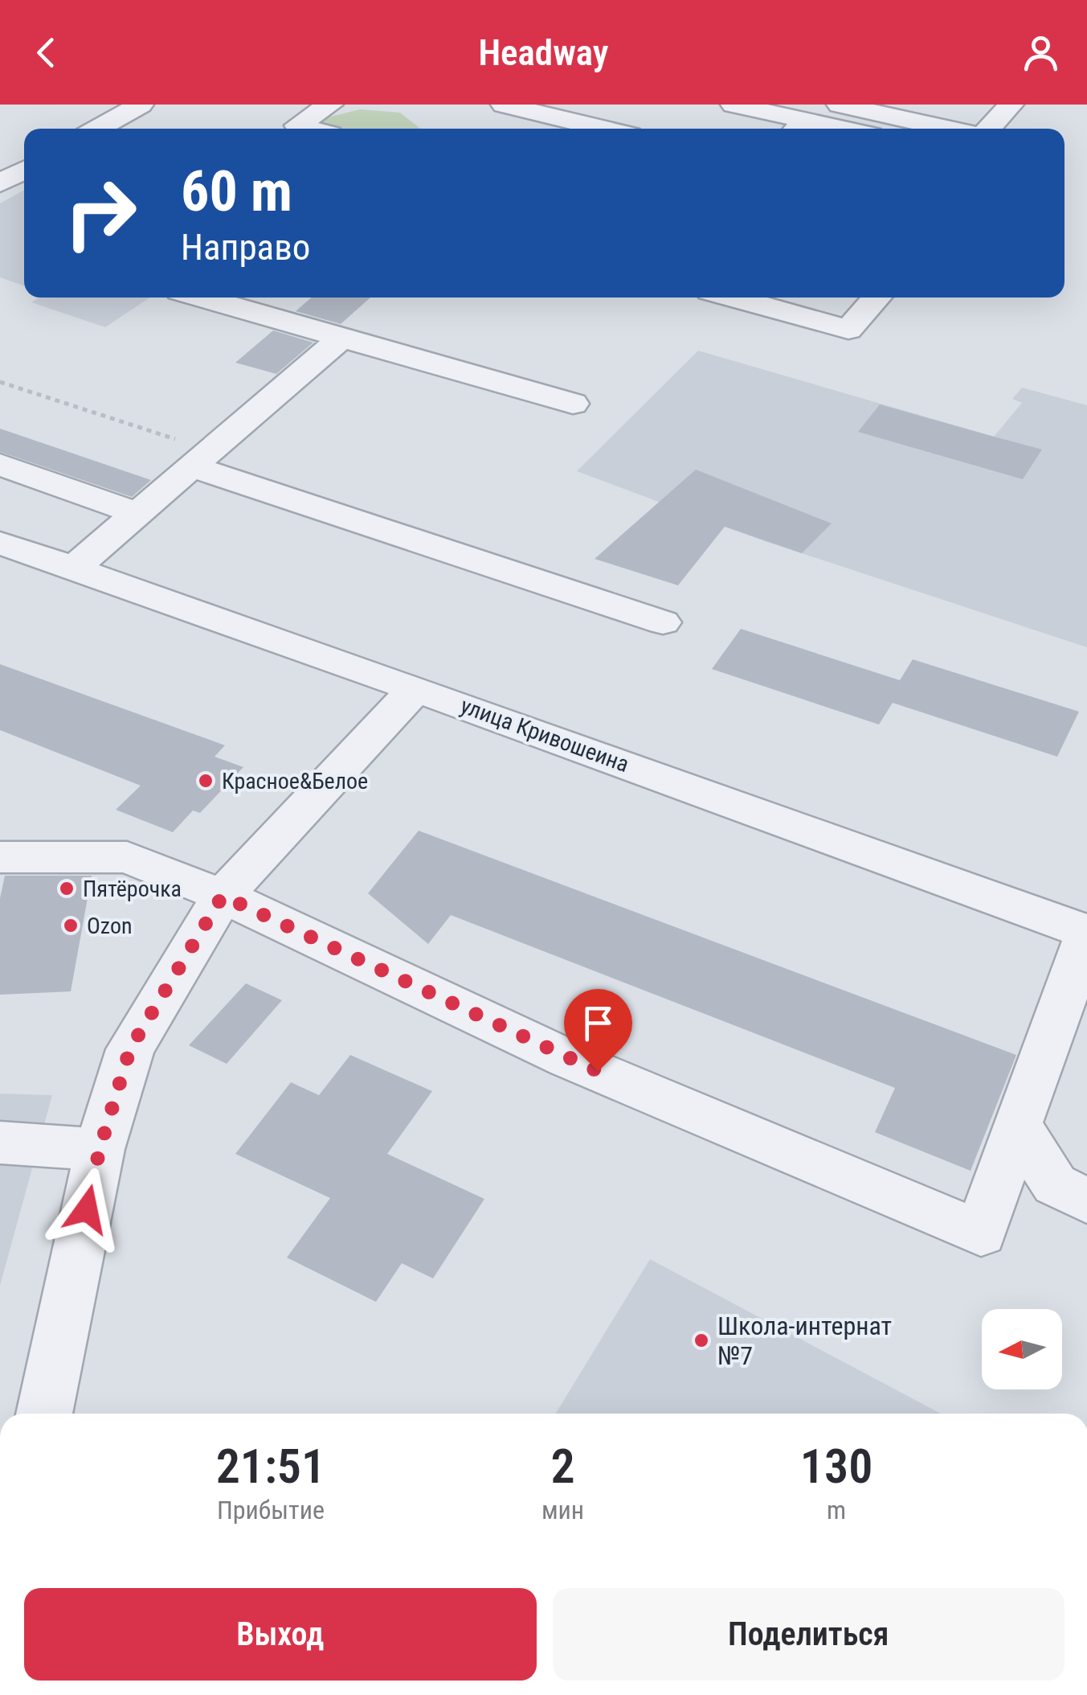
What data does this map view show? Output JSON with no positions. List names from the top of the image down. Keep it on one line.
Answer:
{"streets":{"street":["улица Кривошеина"]},"places":["Красное&Белое","Пятёрочка","Ozon","Школа-интернат №7"],"north":"left","page":{"header":"Headway","turn":["60 m","Направо"],"eta":["21:51","Прибытие","2","мин","130","m"],"buttons":["Выход","Поделиться"]}}
